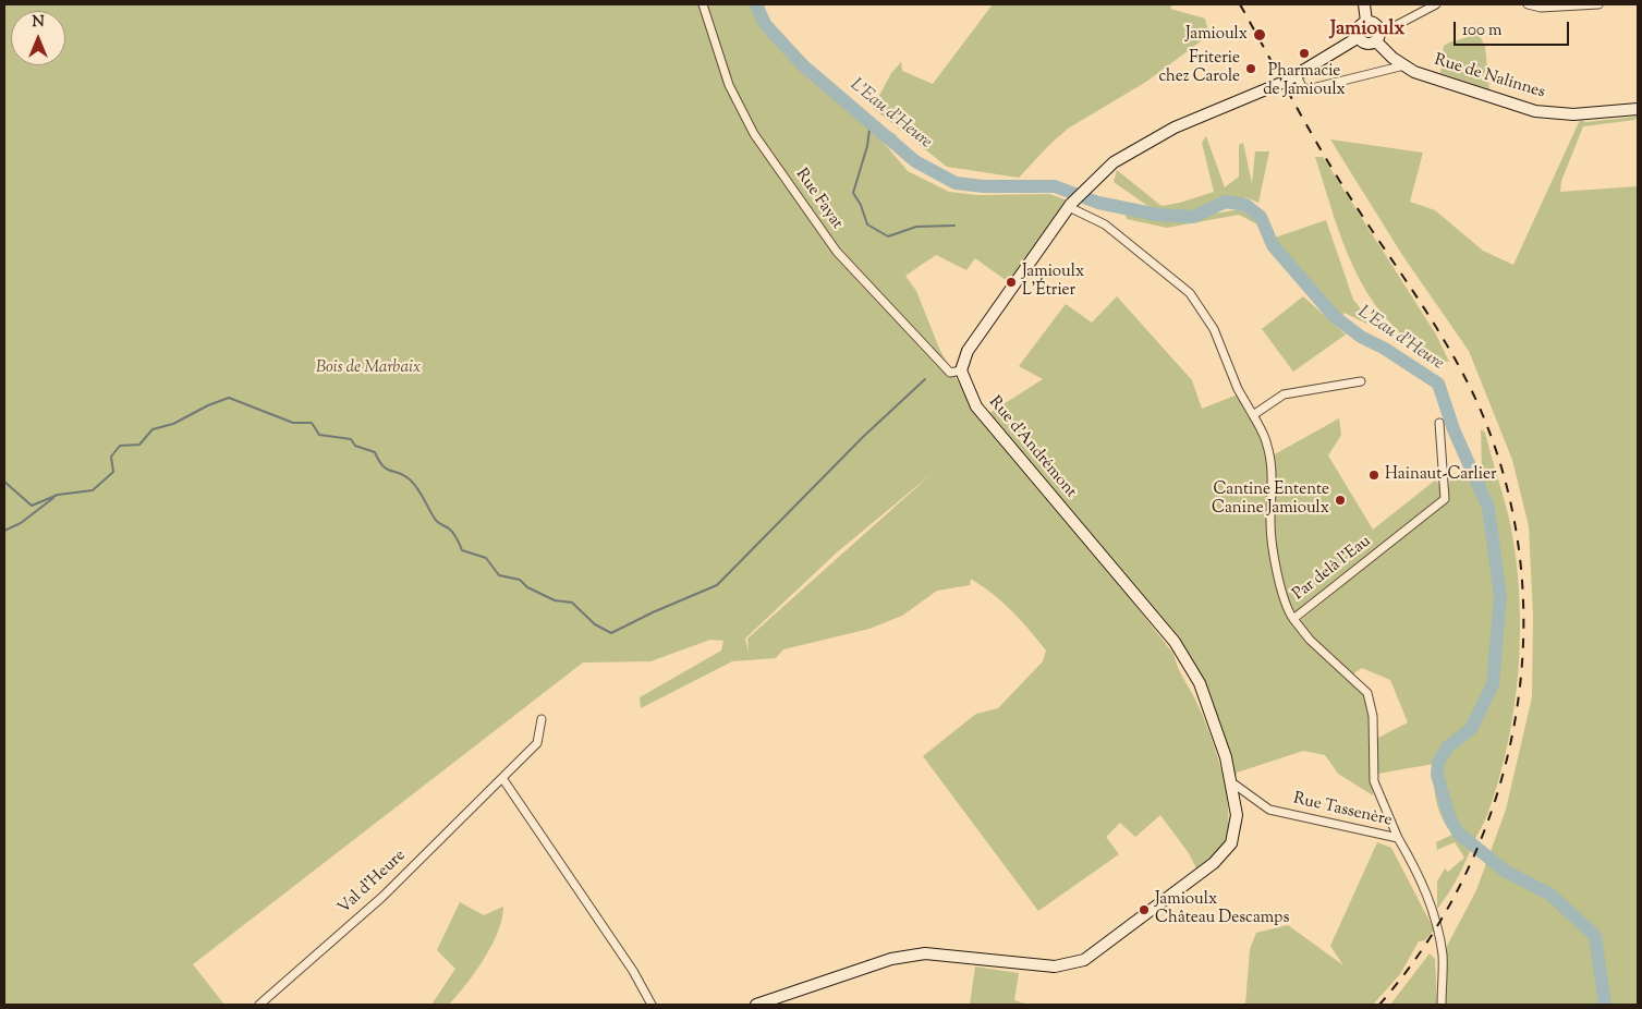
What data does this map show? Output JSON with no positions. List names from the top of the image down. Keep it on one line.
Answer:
{"streets":{"street":["Rue de Nalinnes","Rue Fayat","Rue d'Andrémont","Par delà l'Eau","Rue Tassenère","Val d'Heure"]},"crossings":[["Rue Fayat","Rue d'Andrémont"],["Rue d'Andrémont","Rue Tassenère"],["Par delà l'Eau","Rue Tassenère"]],"districts":["Jamioulx"],"water":["L'Eau d'Heure"],"parks":["Bois de Marbaix"],"places":["Jamioulx","Pharmacie de Jamioulx","Friterie chez Carole","Jamioulx L'Étrier","Hainaut-Carlier","Cantine Entente Canine Jamioulx","Jamioulx Château Descamps"],"scale_bar":"100 m","north":"top"}
